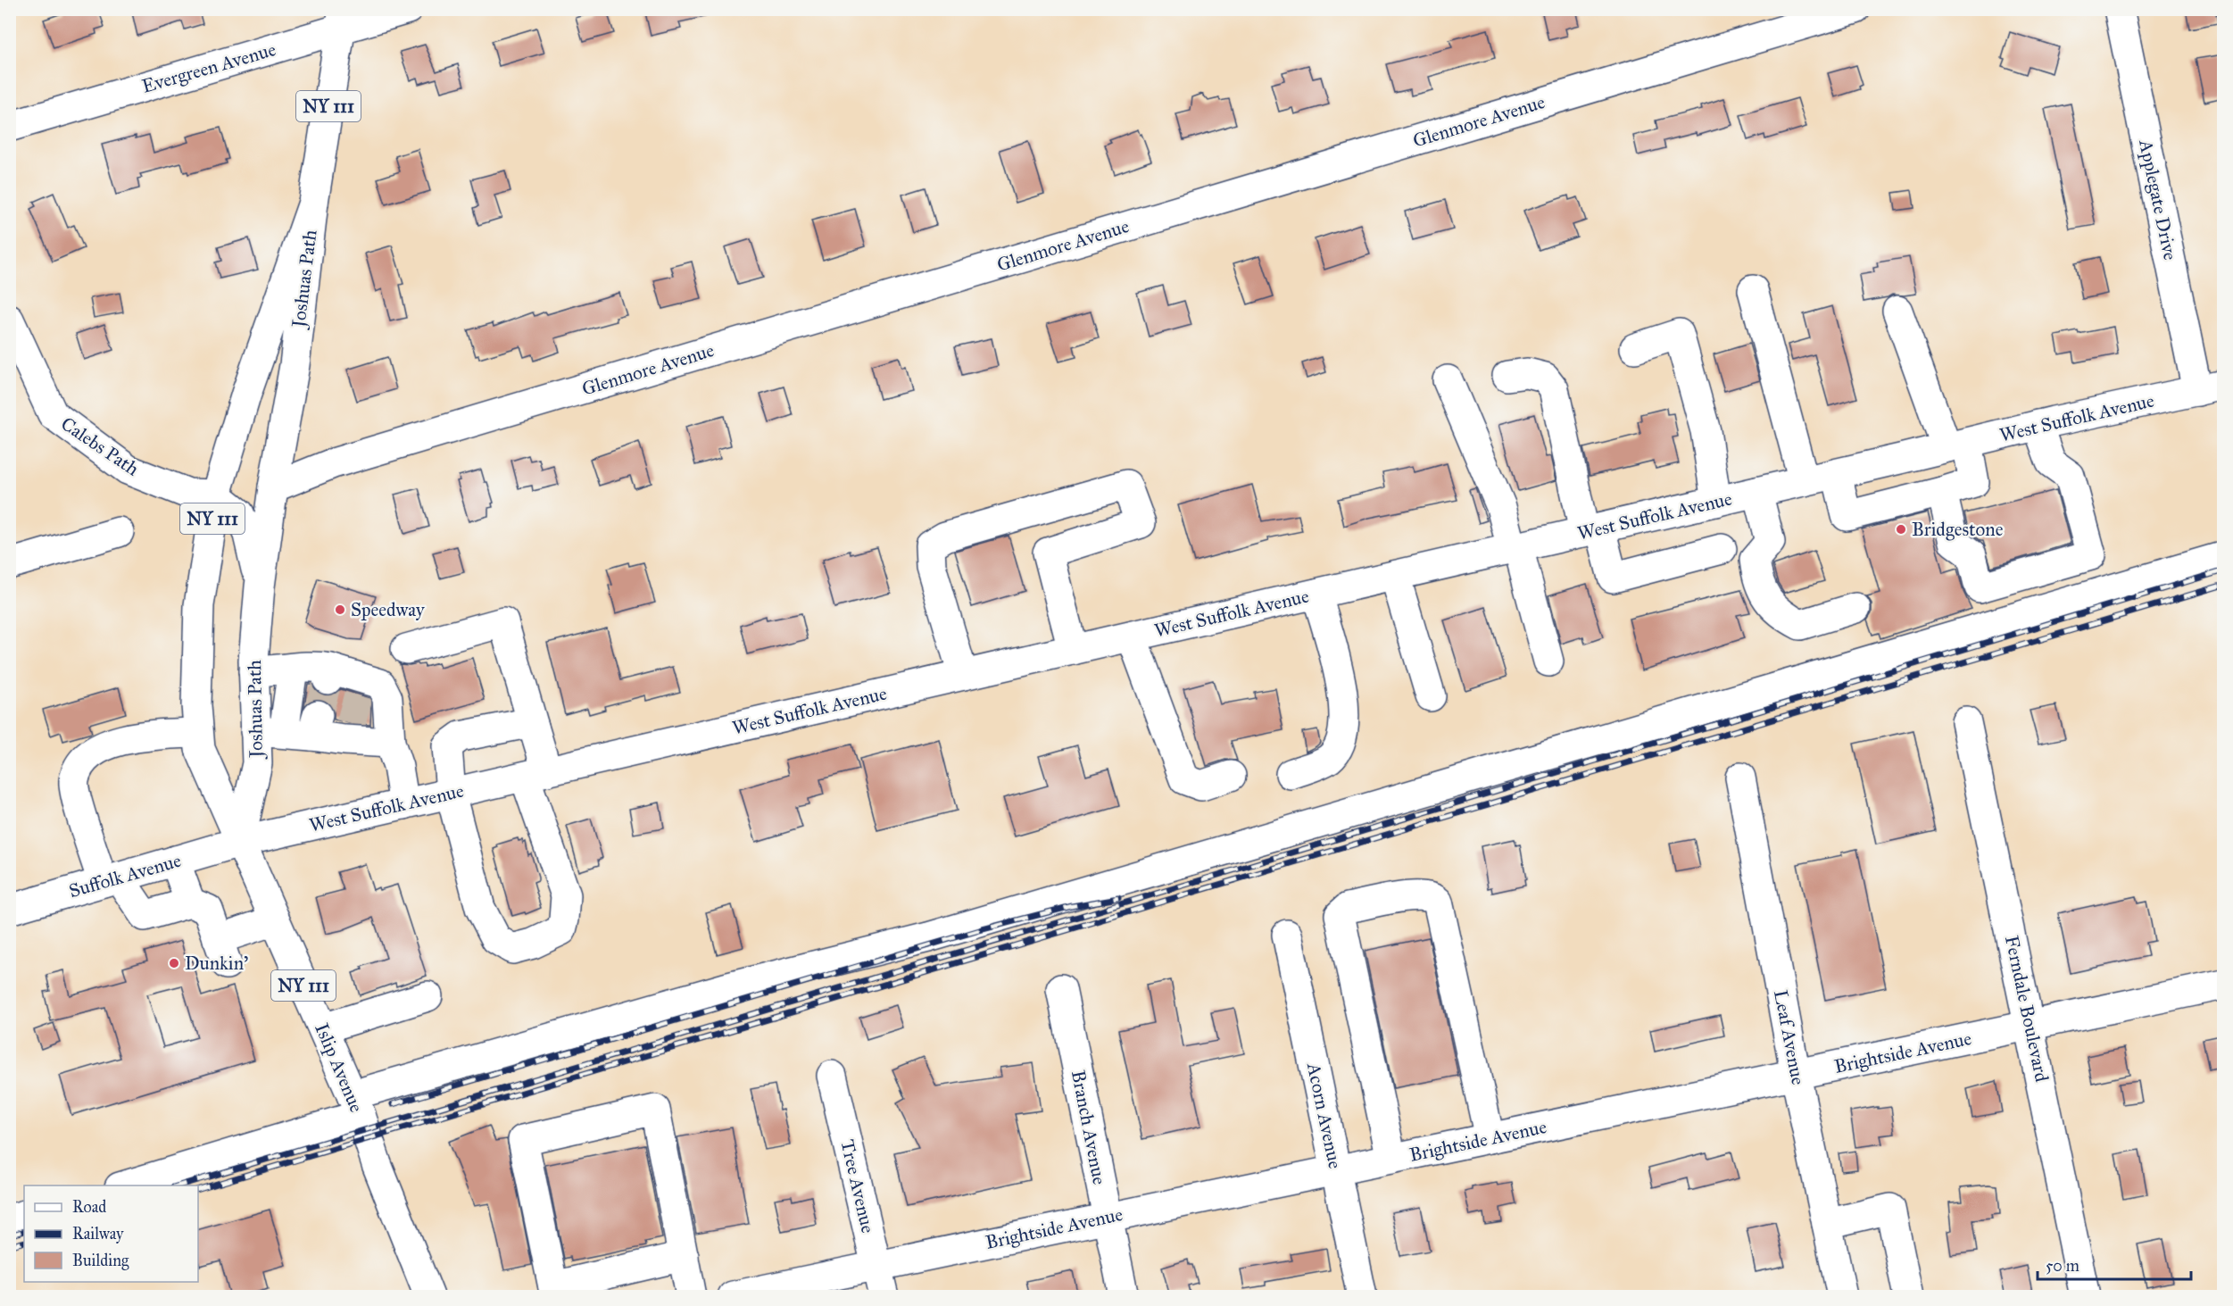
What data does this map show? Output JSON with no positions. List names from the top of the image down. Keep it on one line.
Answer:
{"streets":{"street":["Evergreen Avenue","NY 111","Glenmore Avenue","Applegate Drive","Joshuas Path","West Suffolk Avenue","Calebs Path","Suffolk Avenue","Ferndale Boulevard","Leaf Avenue","Brightside Avenue","Islip Avenue","Acorn Avenue","Branch Avenue","Tree Avenue"]},"crossings":[["Evergreen Avenue","Joshuas Path"],["Glenmore Avenue","Joshuas Path"],["Applegate Drive","West Suffolk Avenue"],["Joshuas Path","West Suffolk Avenue"],["Joshuas Path","Calebs Path"],["Joshuas Path","Suffolk Avenue"],["Joshuas Path","Islip Avenue"],["West Suffolk Avenue","Suffolk Avenue"],["West Suffolk Avenue","Islip Avenue"],["Suffolk Avenue","Islip Avenue"],["Ferndale Boulevard","Brightside Avenue"],["Leaf Avenue","Brightside Avenue"],["Brightside Avenue","Acorn Avenue"],["Brightside Avenue","Branch Avenue"],["Brightside Avenue","Tree Avenue"]],"places":["Bridgestone","Speedway","Dunkin'"],"legend":["Road","Railway","Building"],"scale_bar":"50 m"}
